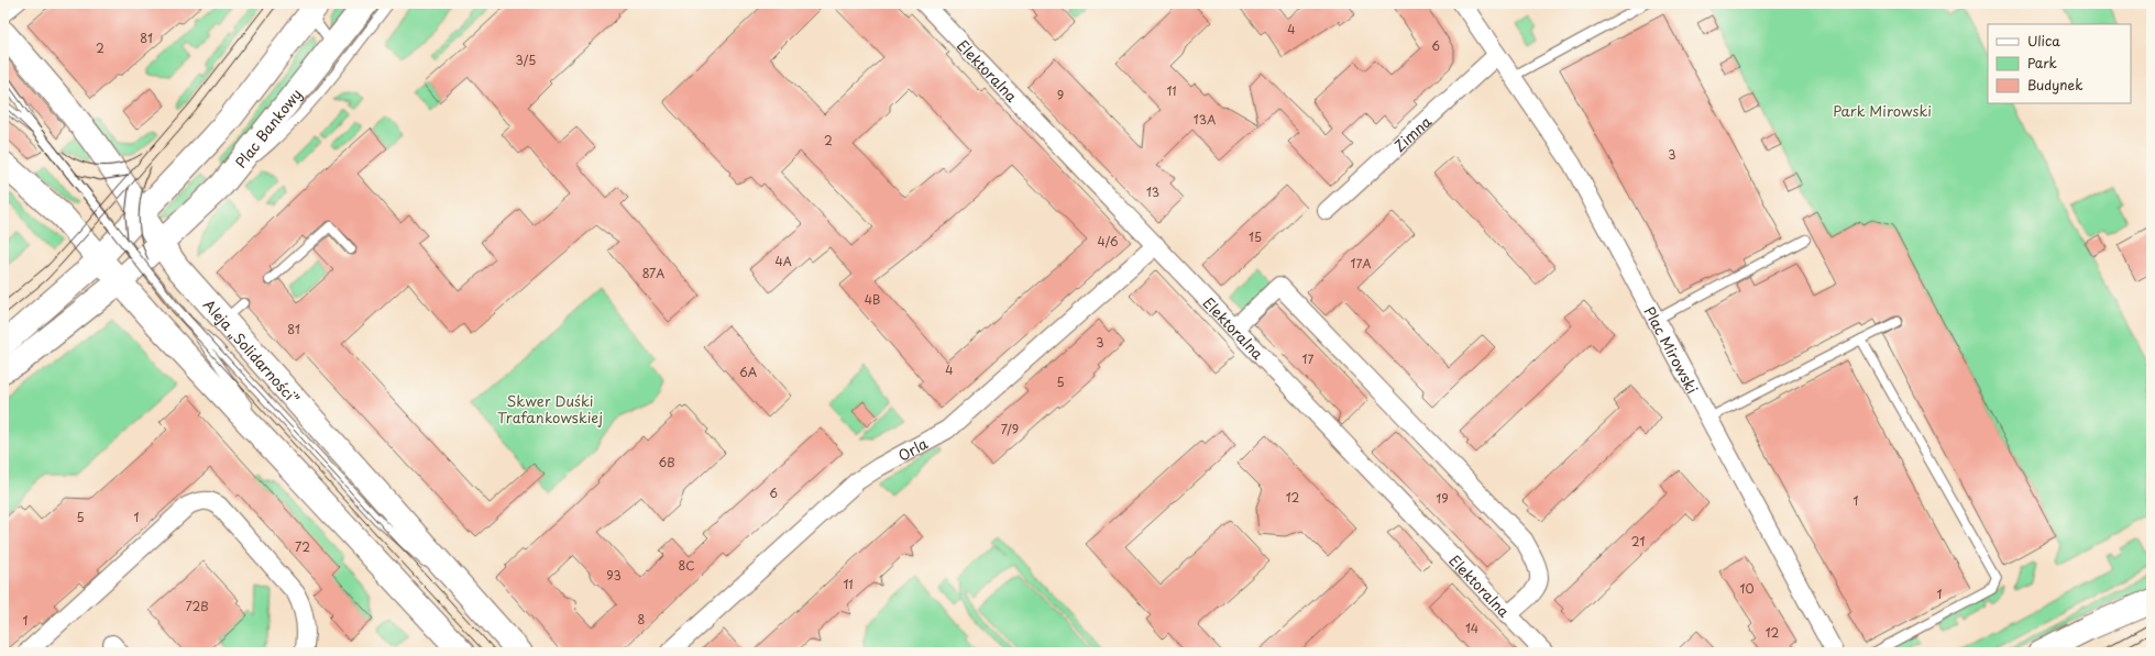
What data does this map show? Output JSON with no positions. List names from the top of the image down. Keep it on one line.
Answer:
{"streets":{"main road":["Plac Bankowy","Aleja „Solidarności”"],"street":["Elektoralna","Zimna","Plac Mirowski","Orla"]},"crossings":[["Elektoralna","Orla"],["Plac Bankowy","Aleja „Solidarności”"],["Zimna","Plac Mirowski"]],"parks":["Park Mirowski","Skwer Duśki Trafankowskiej"],"house_numbers":["4","81","6","2","3/5","11","9","13A","2","3","13","15","4/6","4A","17A","87A","4B","81","3","17","4","6A","5","7/9","6B","6","12","19","1","5","1","21","72","8C","93","11","10","1","72B","8","1","14","12"],"legend":["Ulica","Park","Budynek"]}
